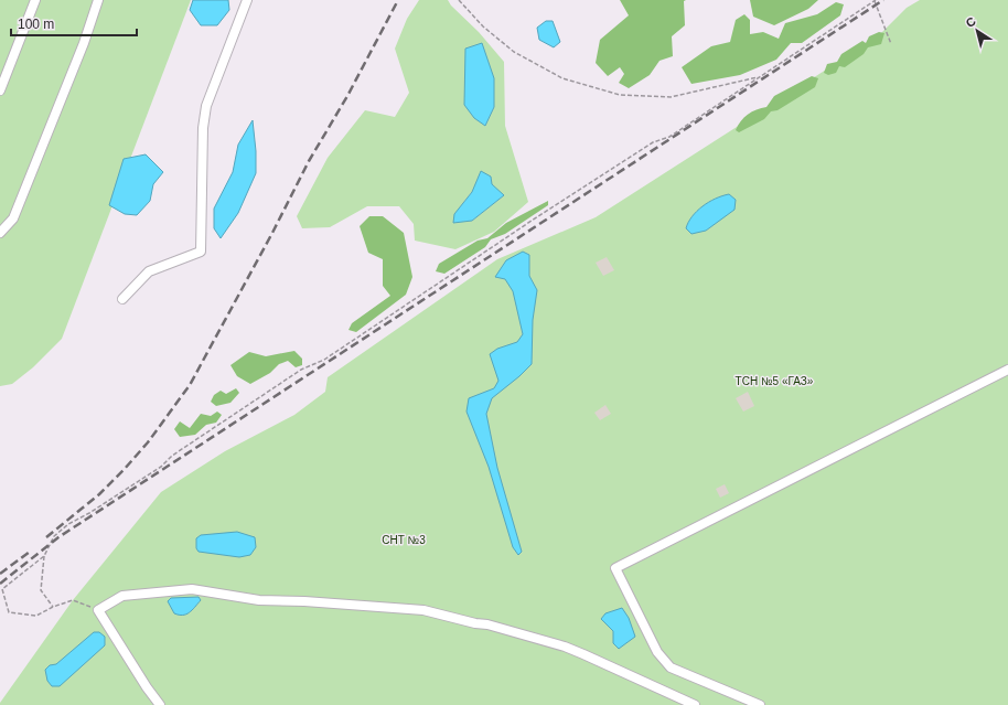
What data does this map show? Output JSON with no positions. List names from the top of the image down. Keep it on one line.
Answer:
{"parks":["ТСН №5 «ГАЗ»","СНТ №3"],"scale_bar":"100 m","north":"top left"}
